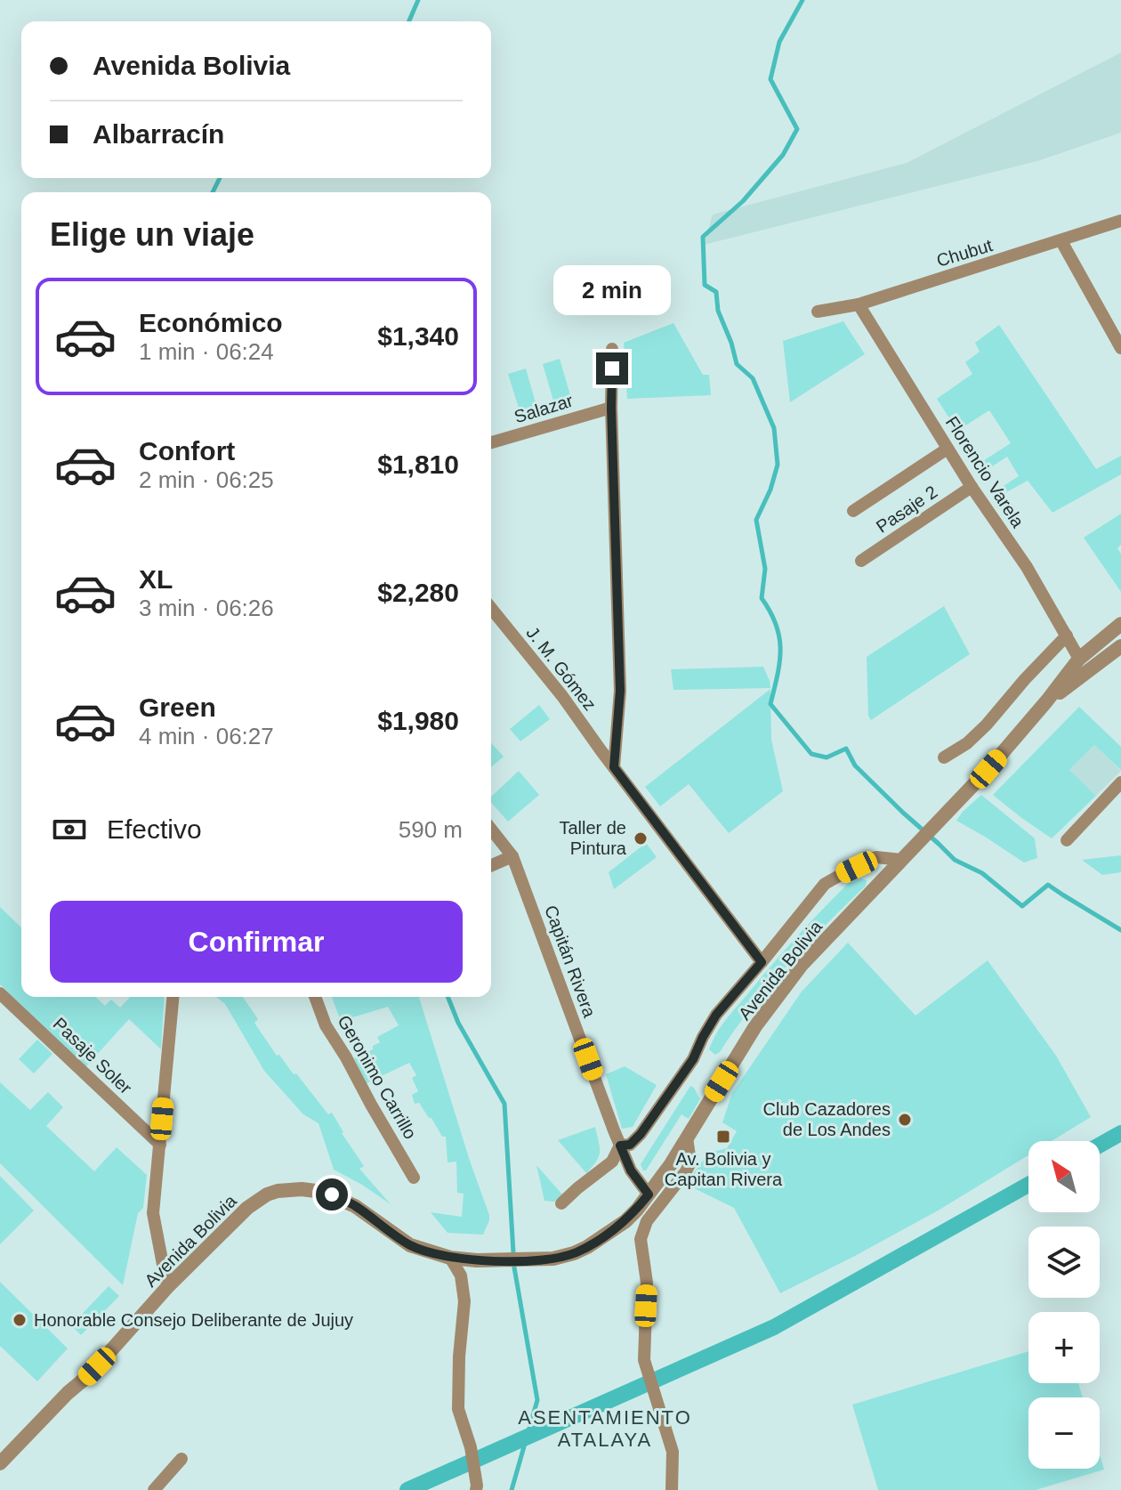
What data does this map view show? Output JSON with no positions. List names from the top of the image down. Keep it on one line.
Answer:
{"streets":{"street":["Chubut","Salazar","Florencio Varela","Pasaje 2","J. M. Gómez","Capitán Rivera","Avenida Bolivia","Pasaje Soler","Geronimo Carrillo"]},"crossings":[["Chubut","Florencio Varela"],["Florencio Varela","Pasaje 2"],["Florencio Varela","Avenida Bolivia"],["Capitán Rivera","Avenida Bolivia"]],"districts":["ASENTAMIENTO ATALAYA"],"places":{"other":["Taller de Pintura","Club Cazadores de Los Andes","Honorable Consejo Deliberante de Jujuy"],"transit":["Av. Bolivia y Capitan Rivera"]},"north":"top left","page":{"banner":["Avenida Bolivia","Albarracín"],"heading":"Elige un viaje","bubble":"2 min","list":[{"name":"Económico","note":"1 min · 06:24","value":"$1,340"},{"name":"Confort","note":"2 min · 06:25","value":"$1,810"},{"name":"XL","note":"3 min · 06:26","value":"$2,280"},{"name":"Green","note":"4 min · 06:27","value":"$1,980"}],"pay":["Efectivo","590 m"],"buttons":"Confirmar","map_buttons":["+","−"]}}
